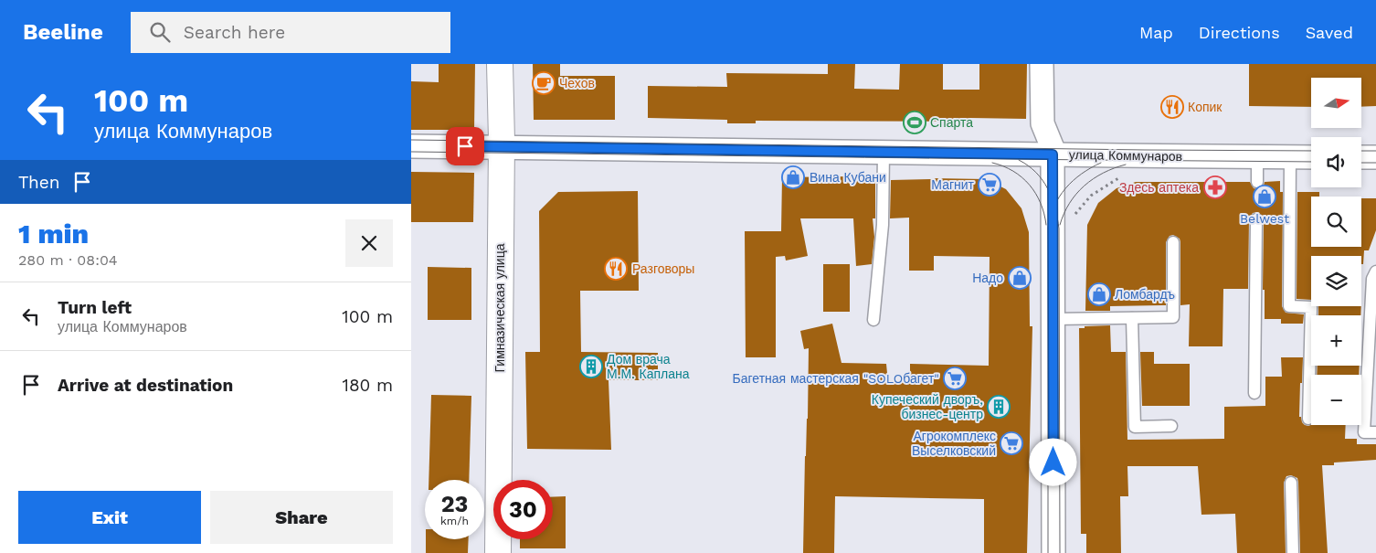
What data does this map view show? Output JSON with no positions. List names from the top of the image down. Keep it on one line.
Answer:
{"streets":{"street":["улица Коммунаров","Гимназическая улица"]},"crossings":[["улица Коммунаров","Гимназическая улица"]],"places":{"cafe":["Чехов"],"restaurant":["Копик","Разговоры"],"sports":["Спарта"],"shop":["Вина Кубани","Belwest","Надо","Ломбардъ"],"supermarket":["Магнит","Багетная мастерская \"SOLOбагет\"","Агрокомплекс Выселковский"],"pharmacy":["Здесь аптека"],"building":["Дом врача М.М. Каплана","Купеческий дворъ, бизнес-центр"]},"north":"right","page":{"header":"Beeline","search":"Search here","nav":["Map","Directions","Saved"],"turn":["100 m","улица Коммунаров"],"map_buttons":["+","−"],"then":"Then","heading":["1 min","280 m · 08:04"],"list":[{"name":"Turn left","note":"улица Коммунаров","value":"100 m"},{"name":"Arrive at destination","value":"180 m"}],"speed":"23 km/h","limit":"30","buttons":["Exit","Share"]}}
